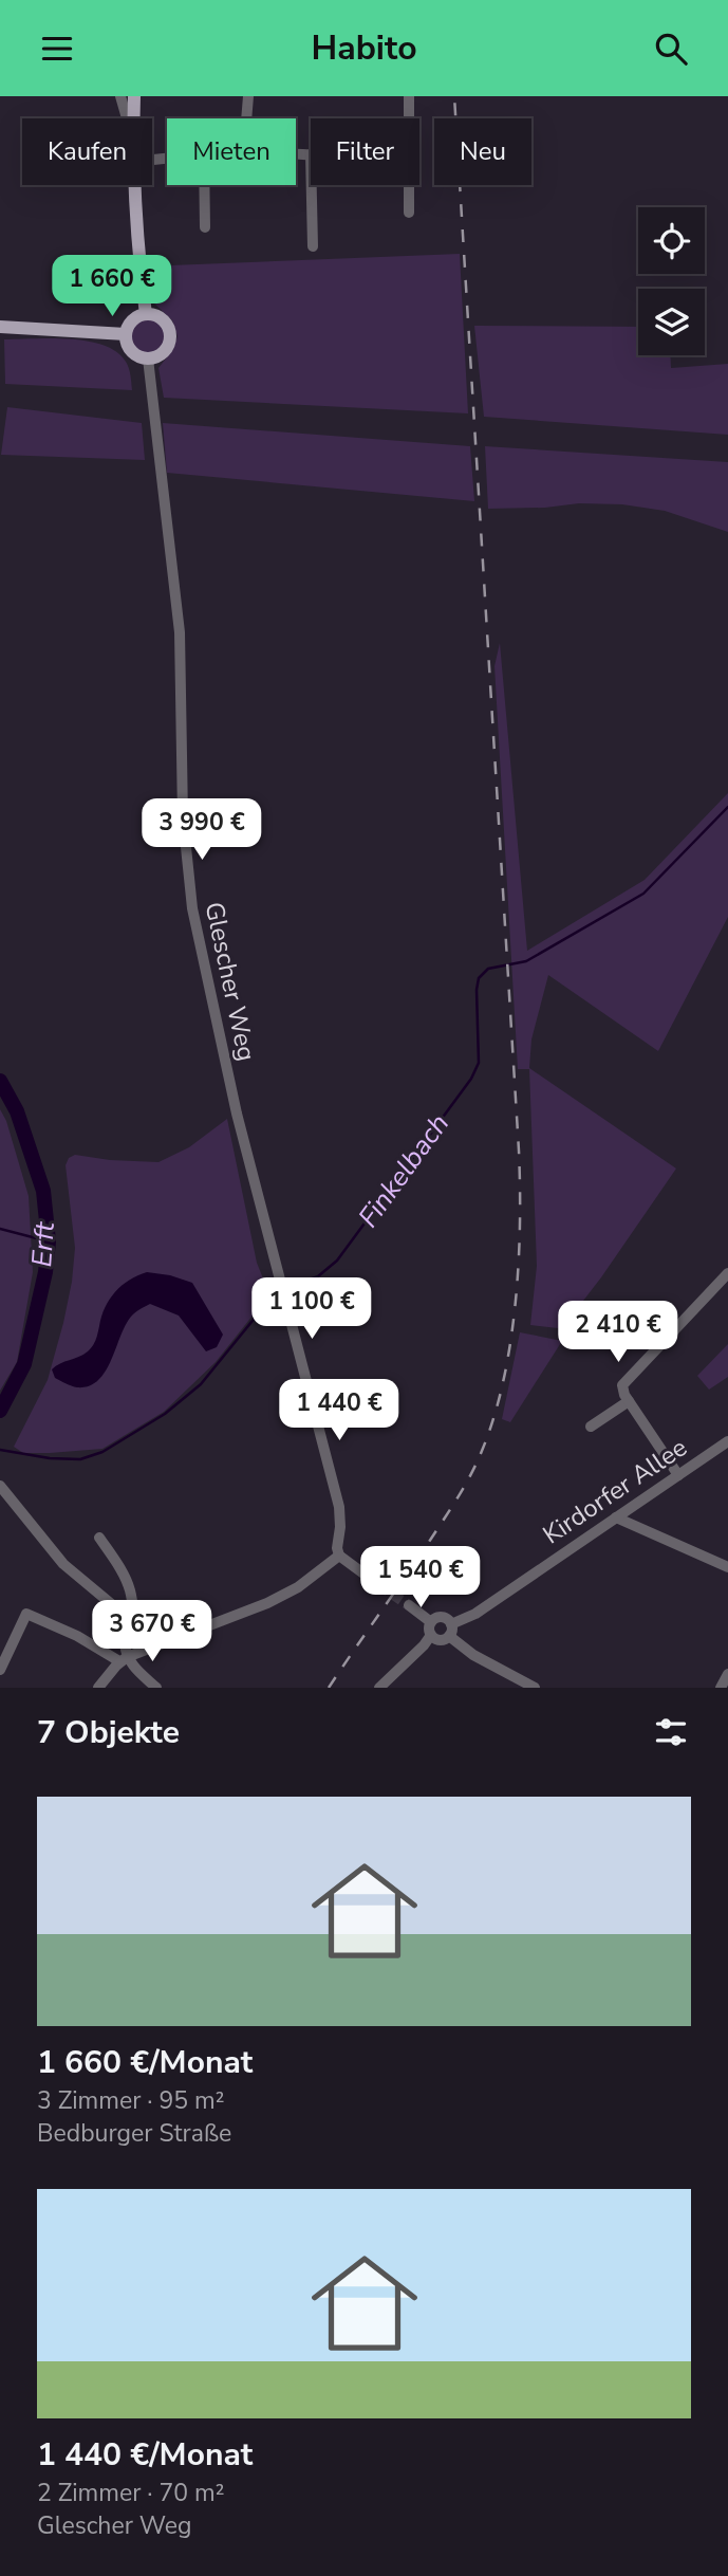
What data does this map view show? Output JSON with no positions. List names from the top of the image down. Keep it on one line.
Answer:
{"streets":{"street":["Glescher Weg","Kirdorfer Allee"]},"water":["Finkelbach","Erft"],"page":{"header":"Habito","chip":["Kaufen","Mieten","Filter","Neu"],"price":["1 660 €","3 990 €","1 100 €","2 410 €","1 440 €","1 540 €","3 670 €"],"heading":"7 Objekte","list":[{"name":"1 660 €/Monat","note":"3 Zimmer · 95 m² · Bedburger Straße"},{"name":"1 440 €/Monat","note":"2 Zimmer · 70 m² · Glescher Weg"}]}}
